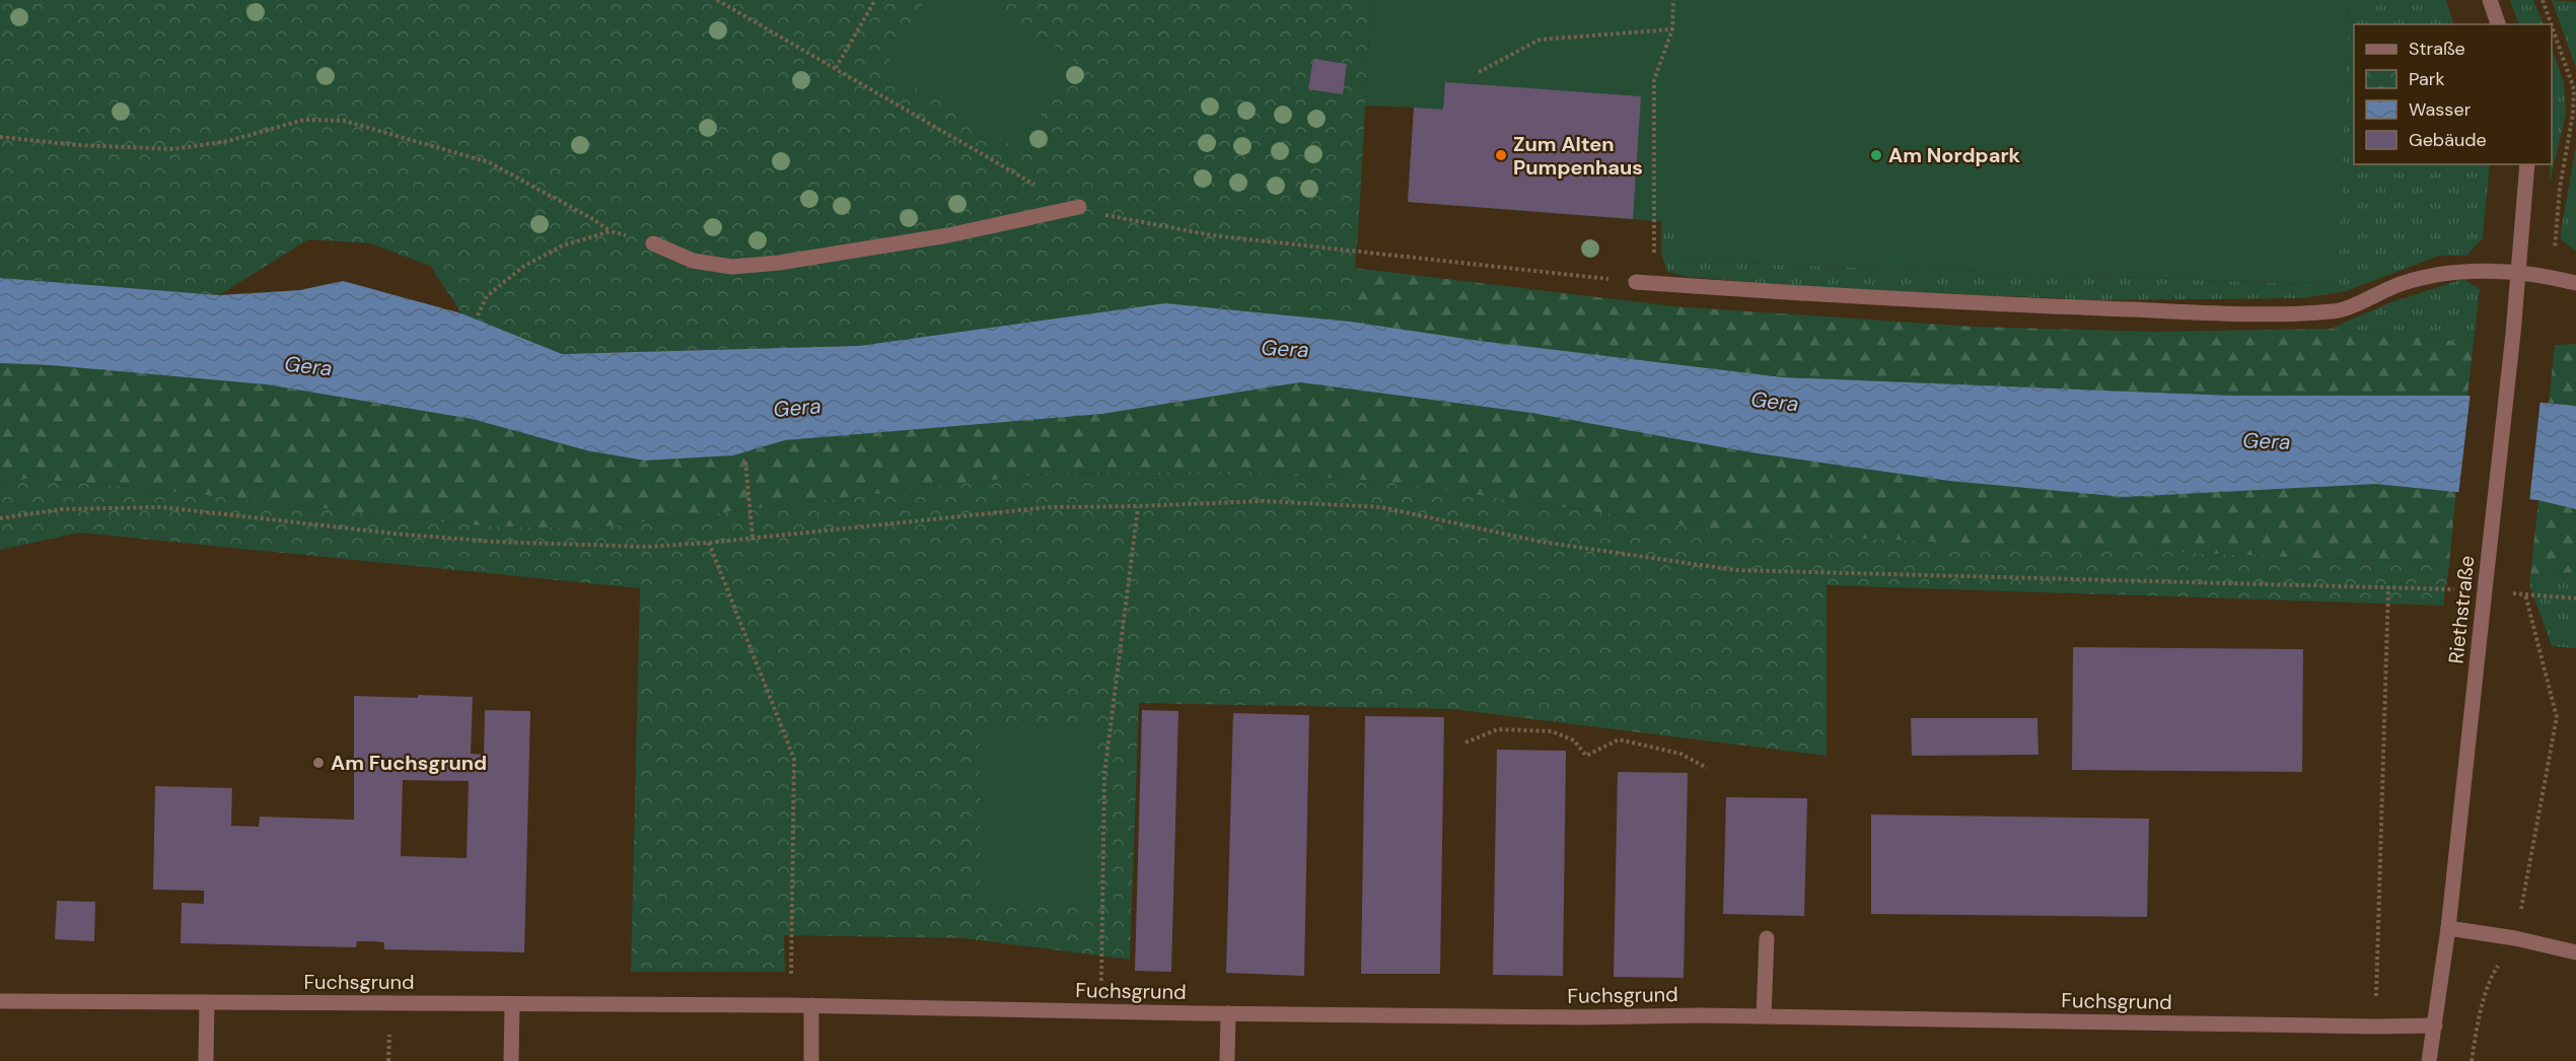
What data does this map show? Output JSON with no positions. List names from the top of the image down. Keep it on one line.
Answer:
{"streets":{"street":["Riethstraße","Fuchsgrund"]},"crossings":[["Riethstraße","Fuchsgrund"]],"water":["Gera"],"places":["Zum Alten Pumpenhaus","Am Nordpark","Am Fuchsgrund"],"legend":["Straße","Park","Wasser","Gebäude"]}
